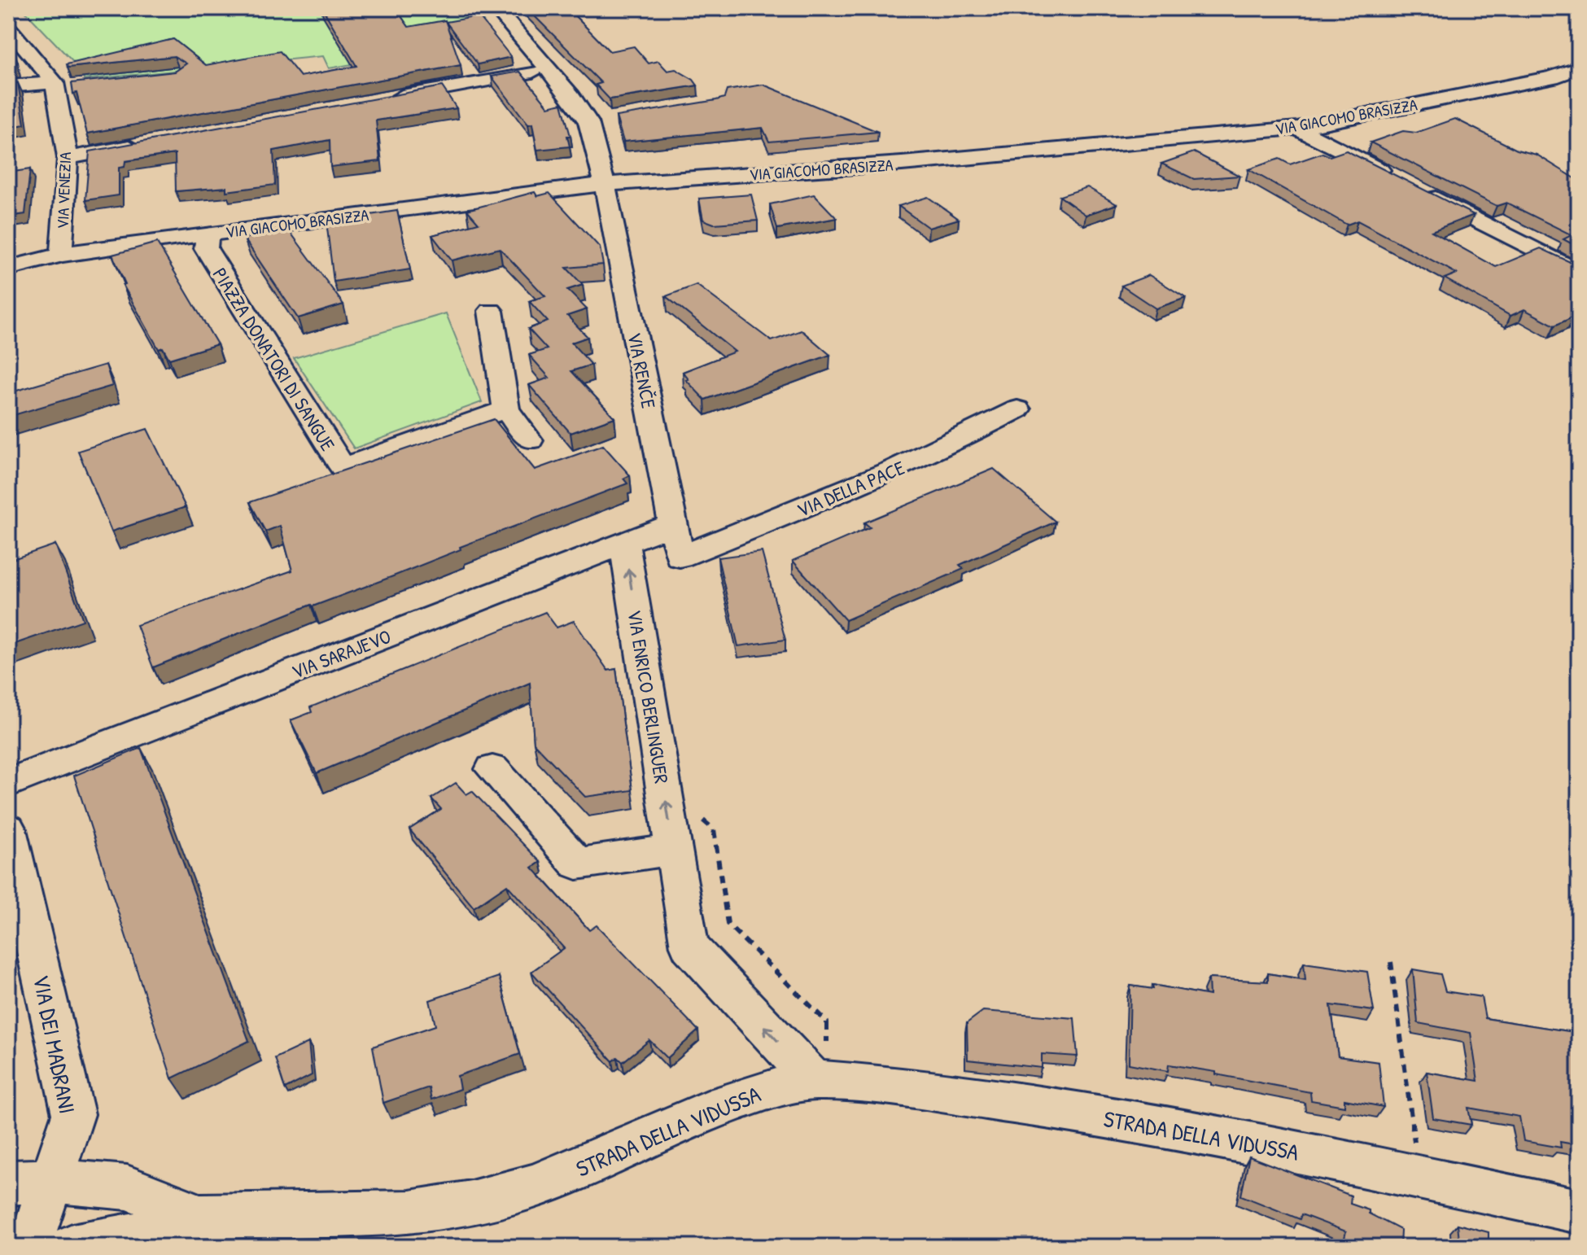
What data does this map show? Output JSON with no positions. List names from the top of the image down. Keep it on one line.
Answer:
{"streets":{"street":["VIA GIACOMO BRASIZZA","VIA VENEZIA","PIAZZA DONATORI DI SANGUE","VIA RENČE","VIA DELLA PACE","VIA SARAJEVO","VIA ENRICO BERLINGUER","VIA DEI MADRANI","STRADA DELLA VIDUSSA"]},"crossings":[["VIA GIACOMO BRASIZZA","VIA VENEZIA"],["VIA GIACOMO BRASIZZA","PIAZZA DONATORI DI SANGUE"],["VIA GIACOMO BRASIZZA","VIA RENČE"],["VIA RENČE","VIA DELLA PACE"],["VIA RENČE","VIA SARAJEVO"],["VIA SARAJEVO","VIA ENRICO BERLINGUER"],["VIA ENRICO BERLINGUER","STRADA DELLA VIDUSSA"]],"one_way":["VIA ENRICO BERLINGUER"]}
